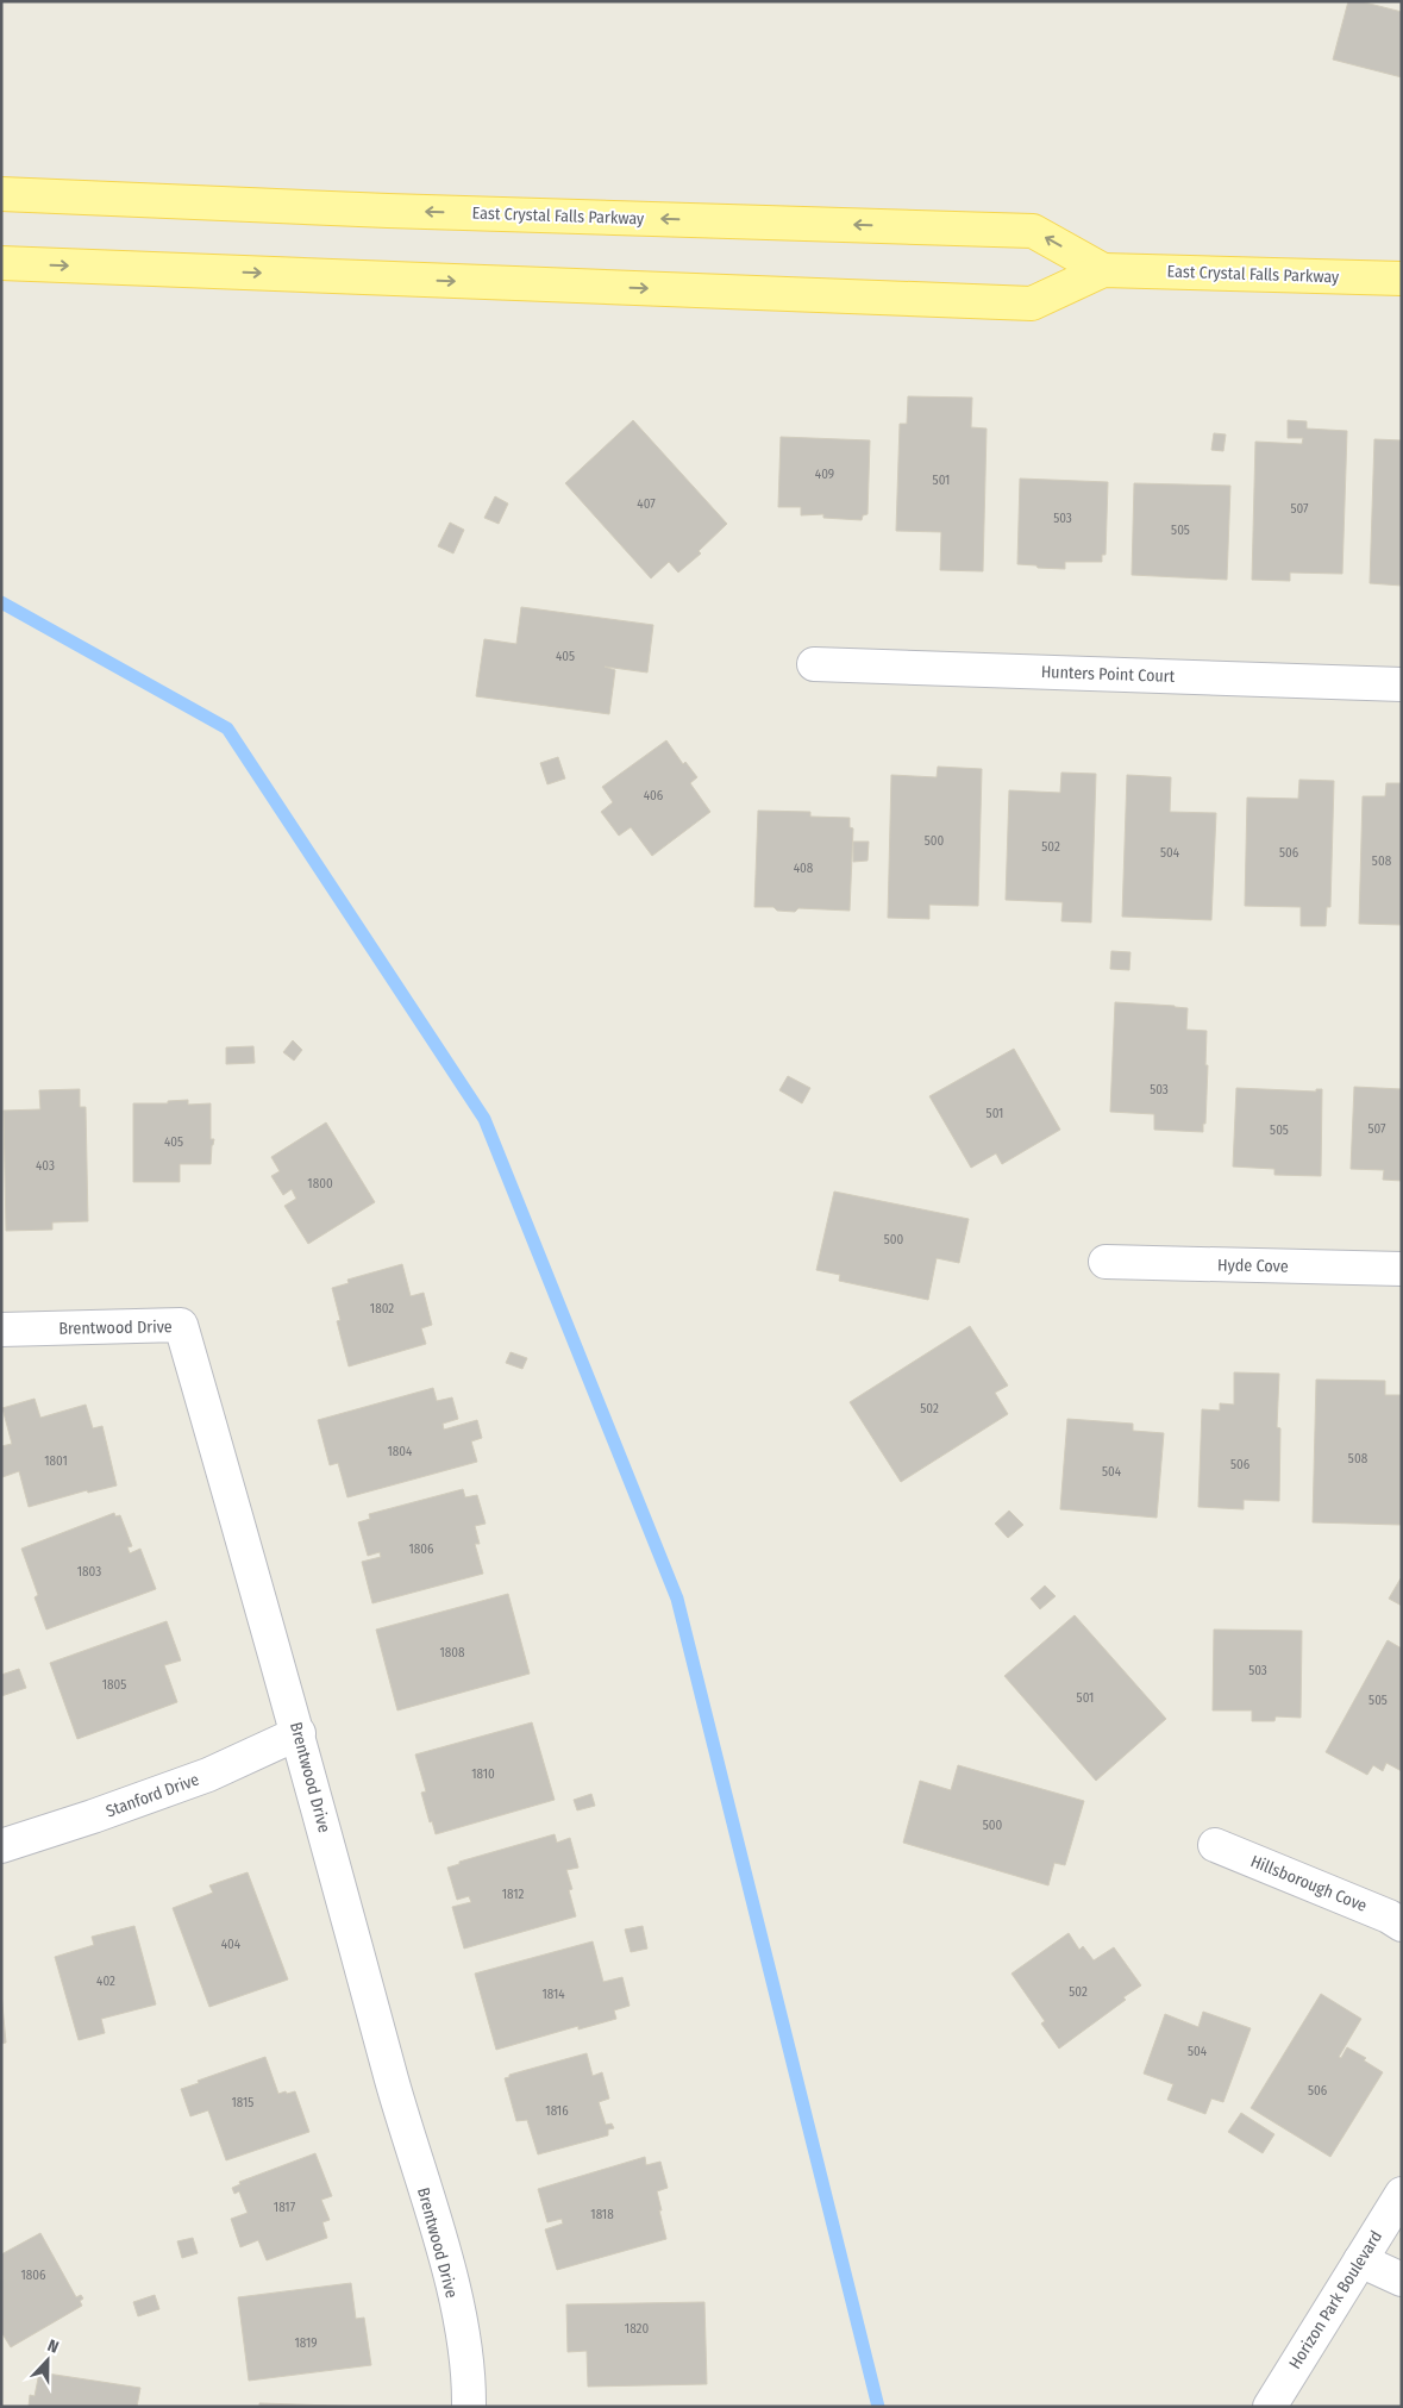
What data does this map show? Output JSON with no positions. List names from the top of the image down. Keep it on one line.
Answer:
{"streets":{"main road":["East Crystal Falls Parkway"],"street":["Hunters Point Court","Hyde Cove","Brentwood Drive","Stanford Drive","Hillsborough Cove","Horizon Park Boulevard"]},"crossings":[["Brentwood Drive","Stanford Drive"]],"house_numbers":["409","501","407","507","503","505","405","406","500","502","504","506","508","408","503","501","507","505","405","403","1800","500","1802","502","1804","508","1801","506","504","1806","1803","1808","503","1805","501","505","1810","500","1812","404","402","502","1814","504","506","1815","1816","1817","1818","1806","1820","1819"],"north":"top"}
